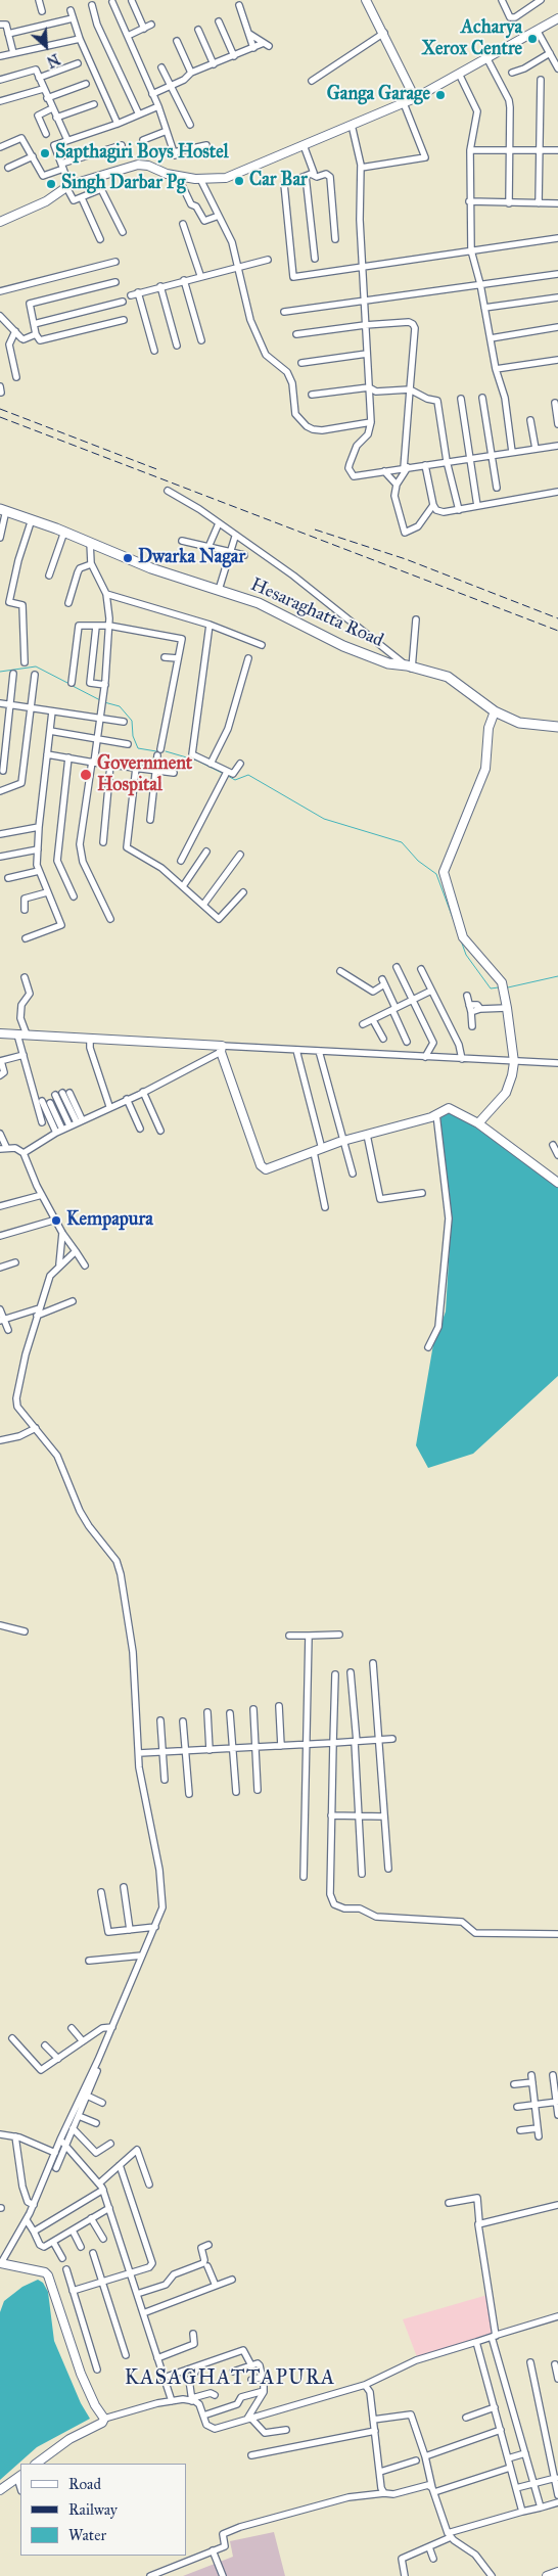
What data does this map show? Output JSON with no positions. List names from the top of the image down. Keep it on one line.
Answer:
{"streets":{"main road":["Hesaraghatta Road"]},"districts":["KASAGHATTAPURA"],"places":["Acharya Xerox Centre","Ganga Garage","Sapthagiri Boys Hostel","Car Bar","Singh Darbar Pg","Dwarka Nagar","Government Hospital","Kempapura"],"legend":["Road","Railway","Water"],"north":"bottom right"}
